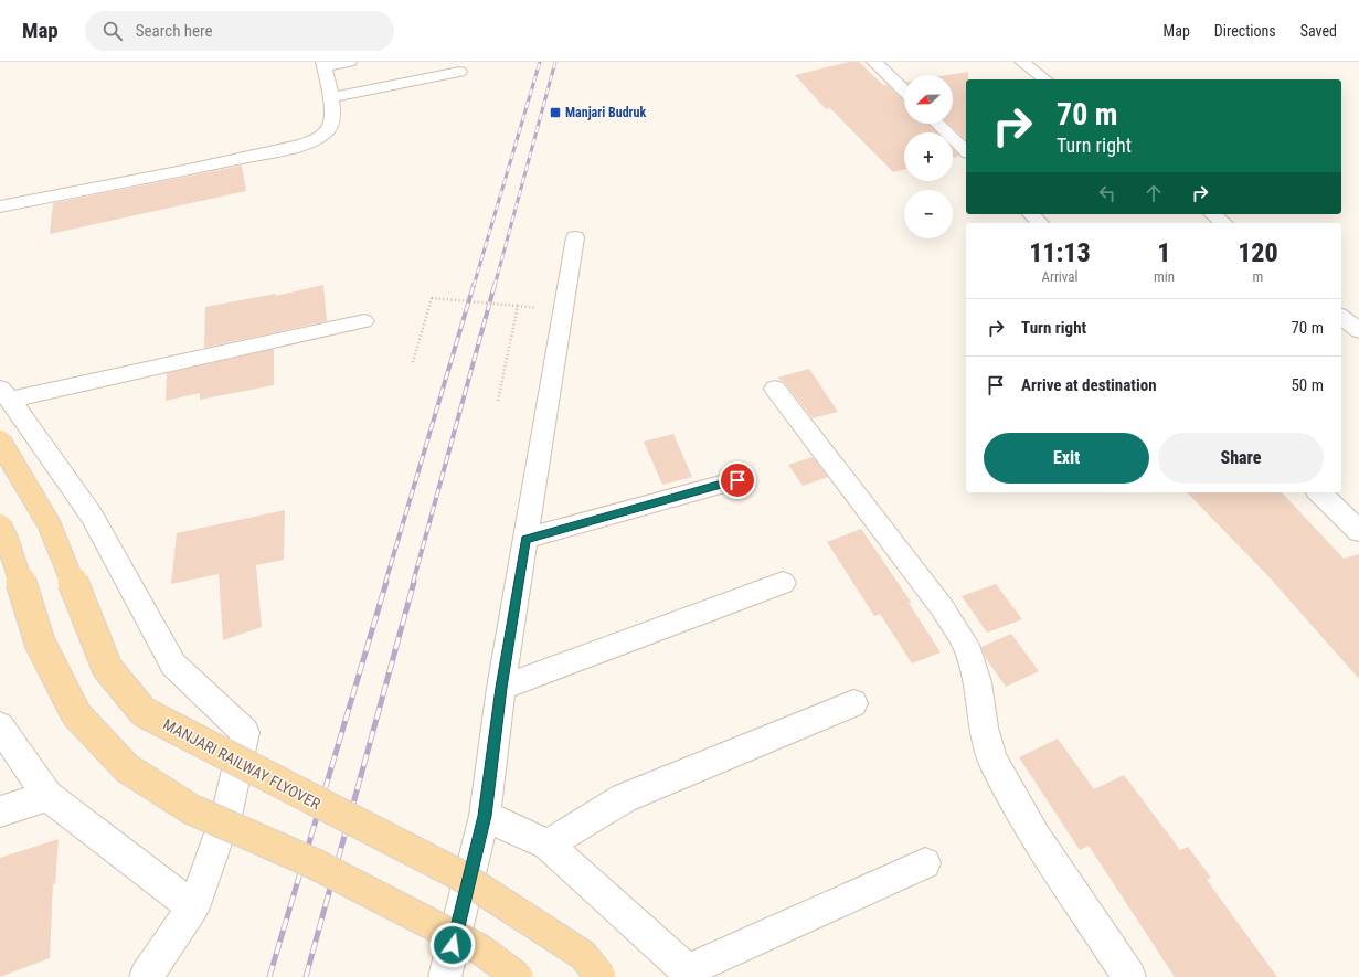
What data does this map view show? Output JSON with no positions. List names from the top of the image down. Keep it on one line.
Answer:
{"streets":{"main road":["MANJARI RAILWAY FLYOVER"]},"places":{"transit":["Manjari Budruk"]},"north":"left","page":{"header":"Map","search":"Search here","nav":["Map","Directions","Saved"],"map_buttons":["+","−"],"turn":["70 m","Turn right"],"eta":["11:13","Arrival","1","min","120","m"],"list":[{"name":"Turn right","value":"70 m"},{"name":"Arrive at destination","value":"50 m"}],"buttons":["Exit","Share"]}}
